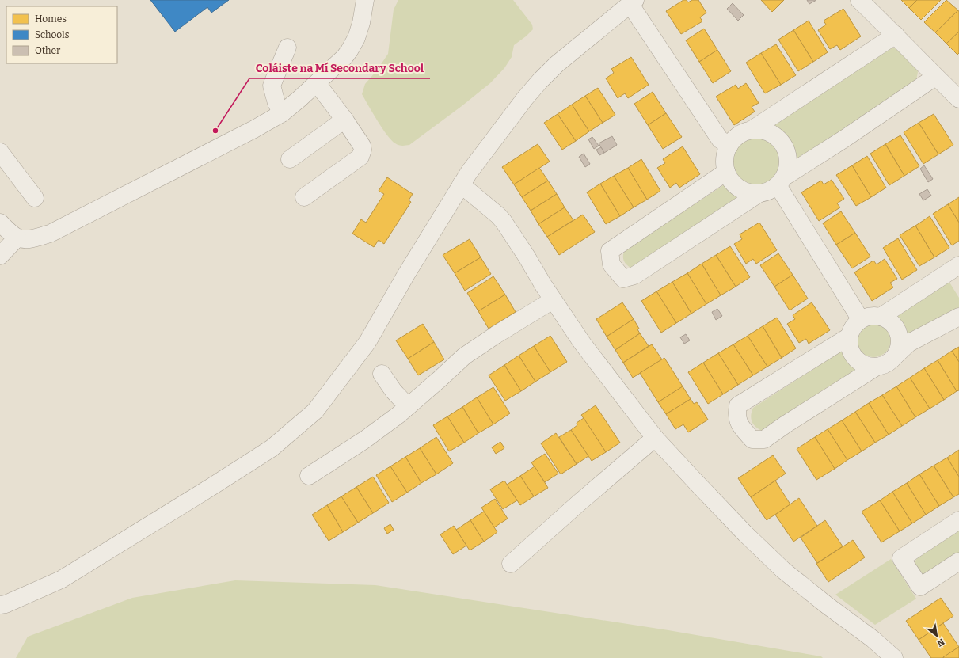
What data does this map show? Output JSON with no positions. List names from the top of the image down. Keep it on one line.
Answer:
{"places":["Coláiste na Mí Secondary School"],"legend":["Homes","Schools","Other"],"north":"bottom right"}
